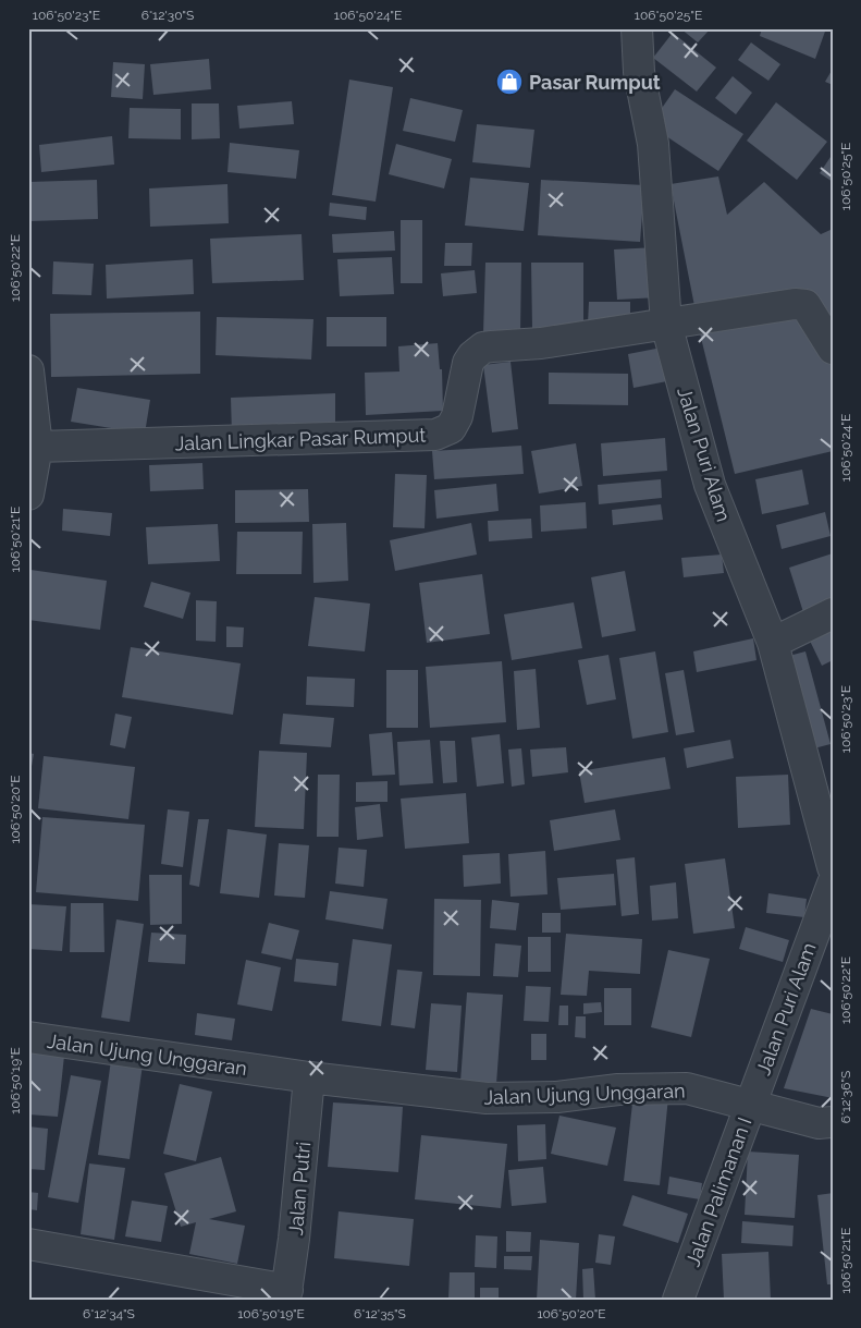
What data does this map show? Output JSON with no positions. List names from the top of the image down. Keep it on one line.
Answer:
{"streets":{"street":["Jalan Lingkar Pasar Rumput","Jalan Puri Alam","Jalan Ujung Unggaran","Jalan Putri","Jalan Palimanan I"]},"crossings":[["Jalan Lingkar Pasar Rumput","Jalan Puri Alam"],["Jalan Puri Alam","Jalan Ujung Unggaran"],["Jalan Puri Alam","Jalan Palimanan I"],["Jalan Ujung Unggaran","Jalan Putri"],["Jalan Ujung Unggaran","Jalan Palimanan I"]],"places":{"shop":["Pasar Rumput"]},"coordinates":["106°50'23\"E","6°12'30\"S","106°50'24\"E","106°50'25\"E","106°50'22\"E","106°50'21\"E","106°50'20\"E","106°50'19\"E","6°12'36\"S","6°12'34\"S","6°12'35\"S"]}
